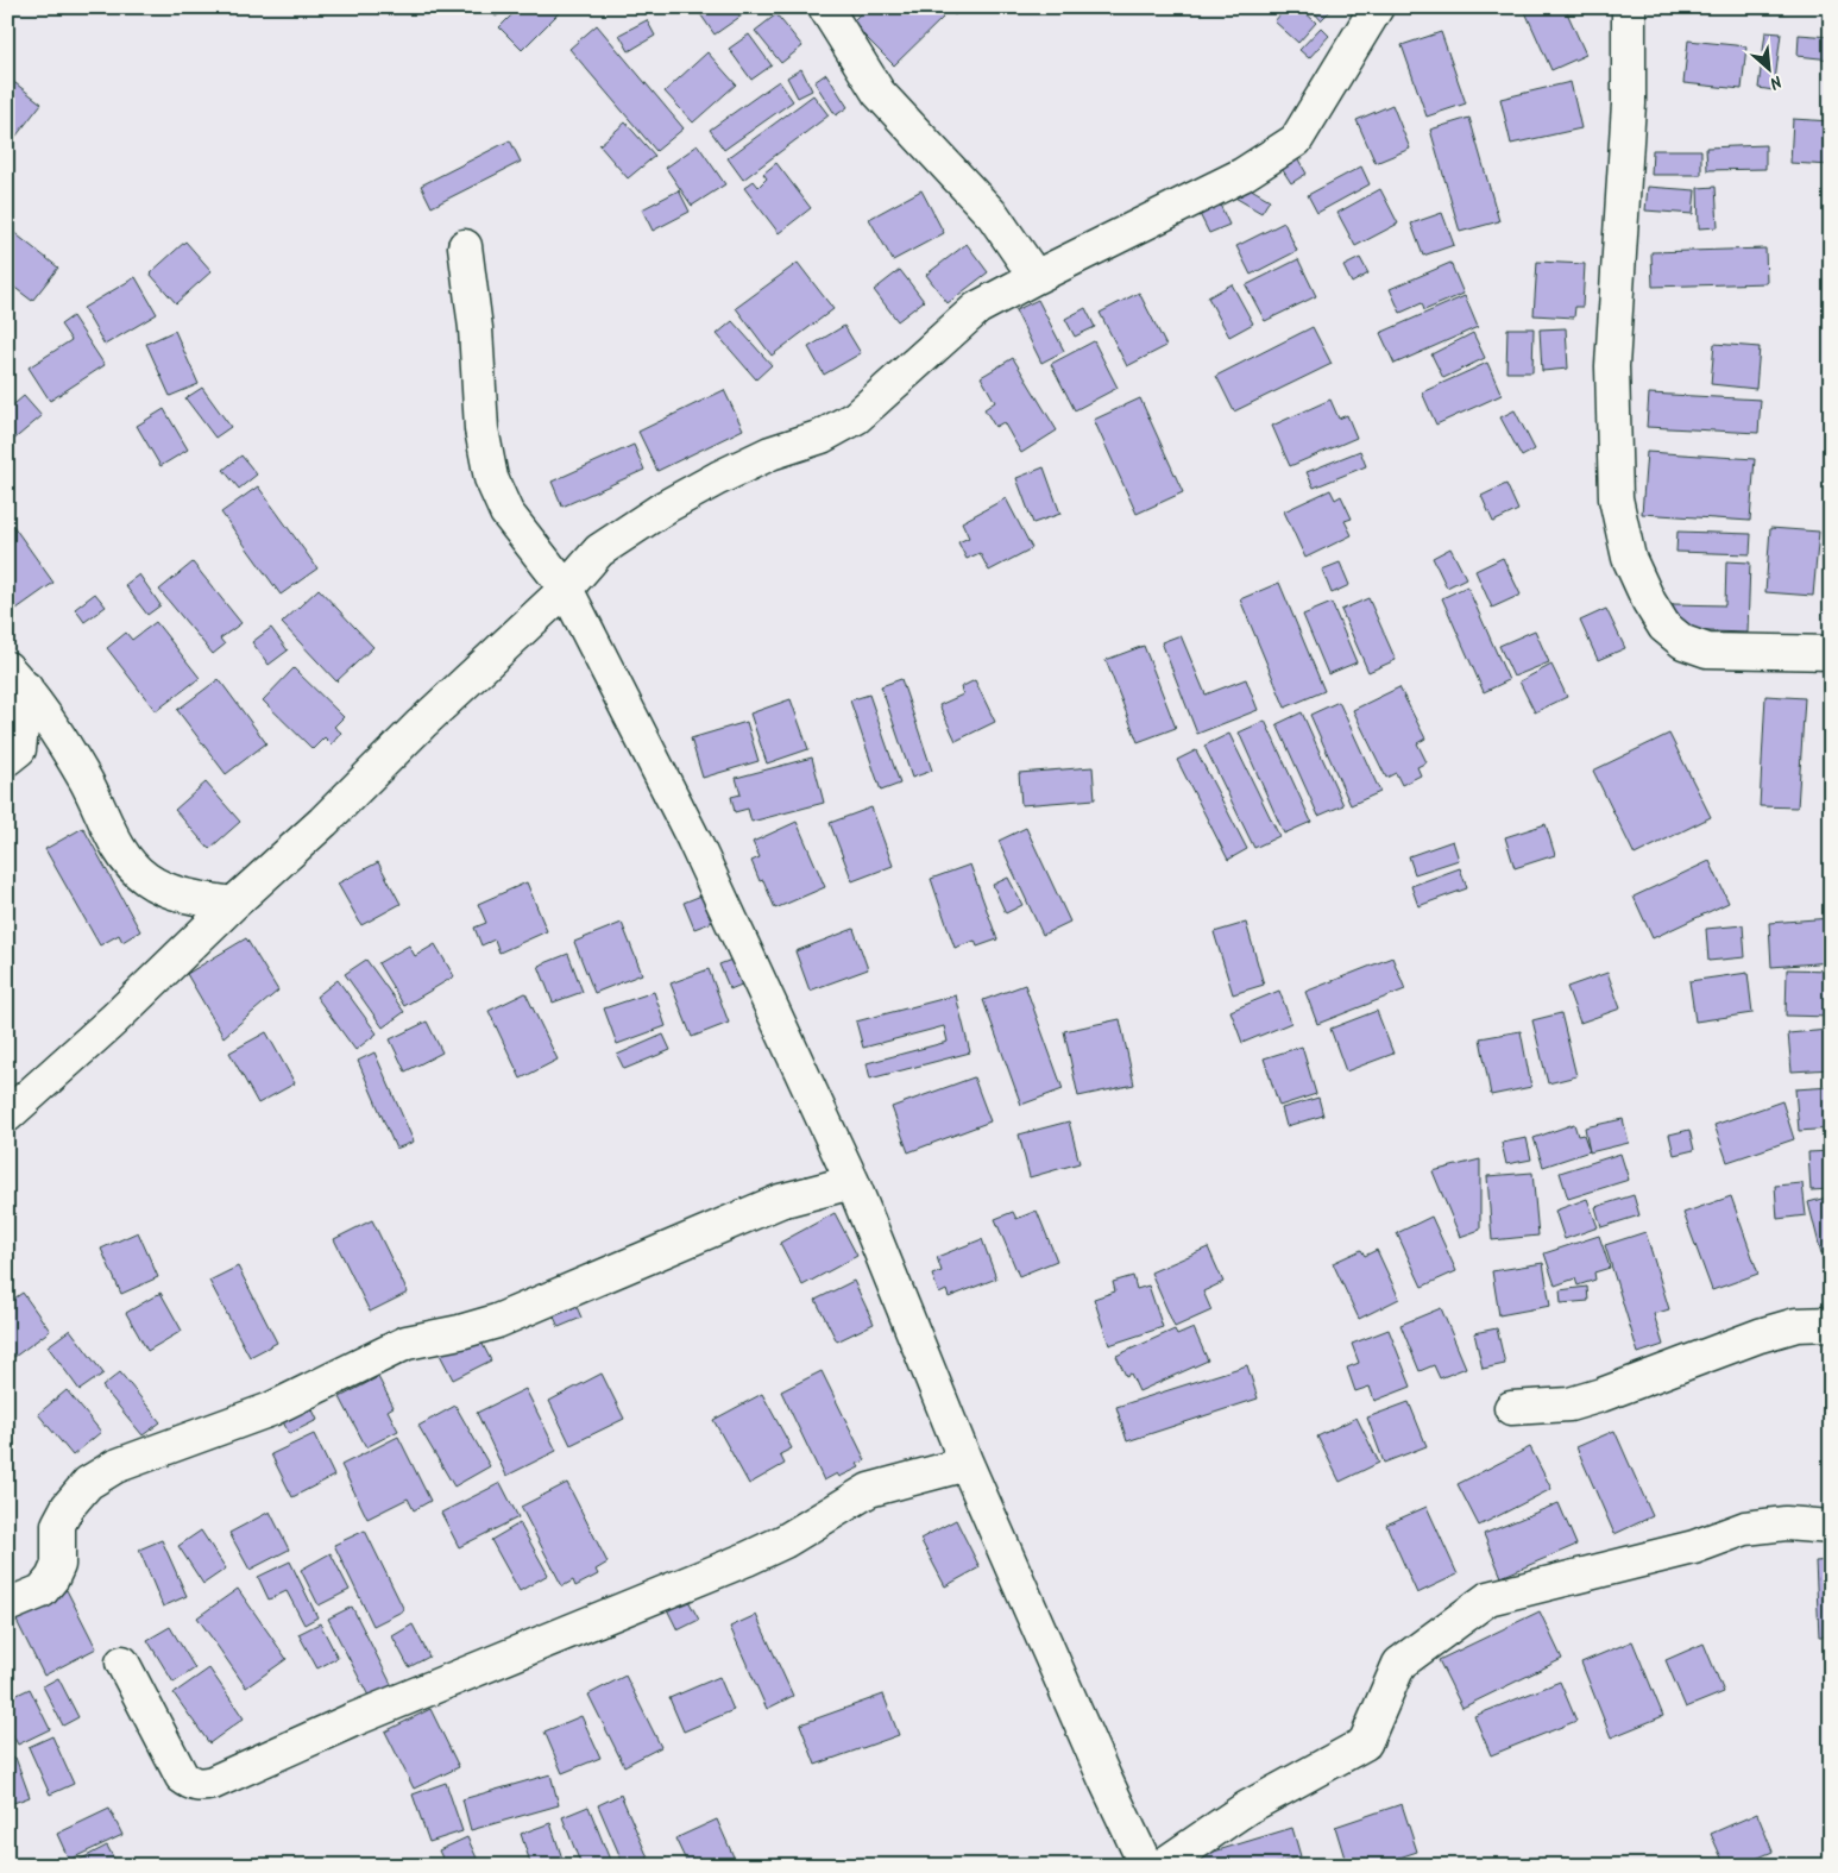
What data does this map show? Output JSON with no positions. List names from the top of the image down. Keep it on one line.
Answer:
{"north":"bottom right"}
